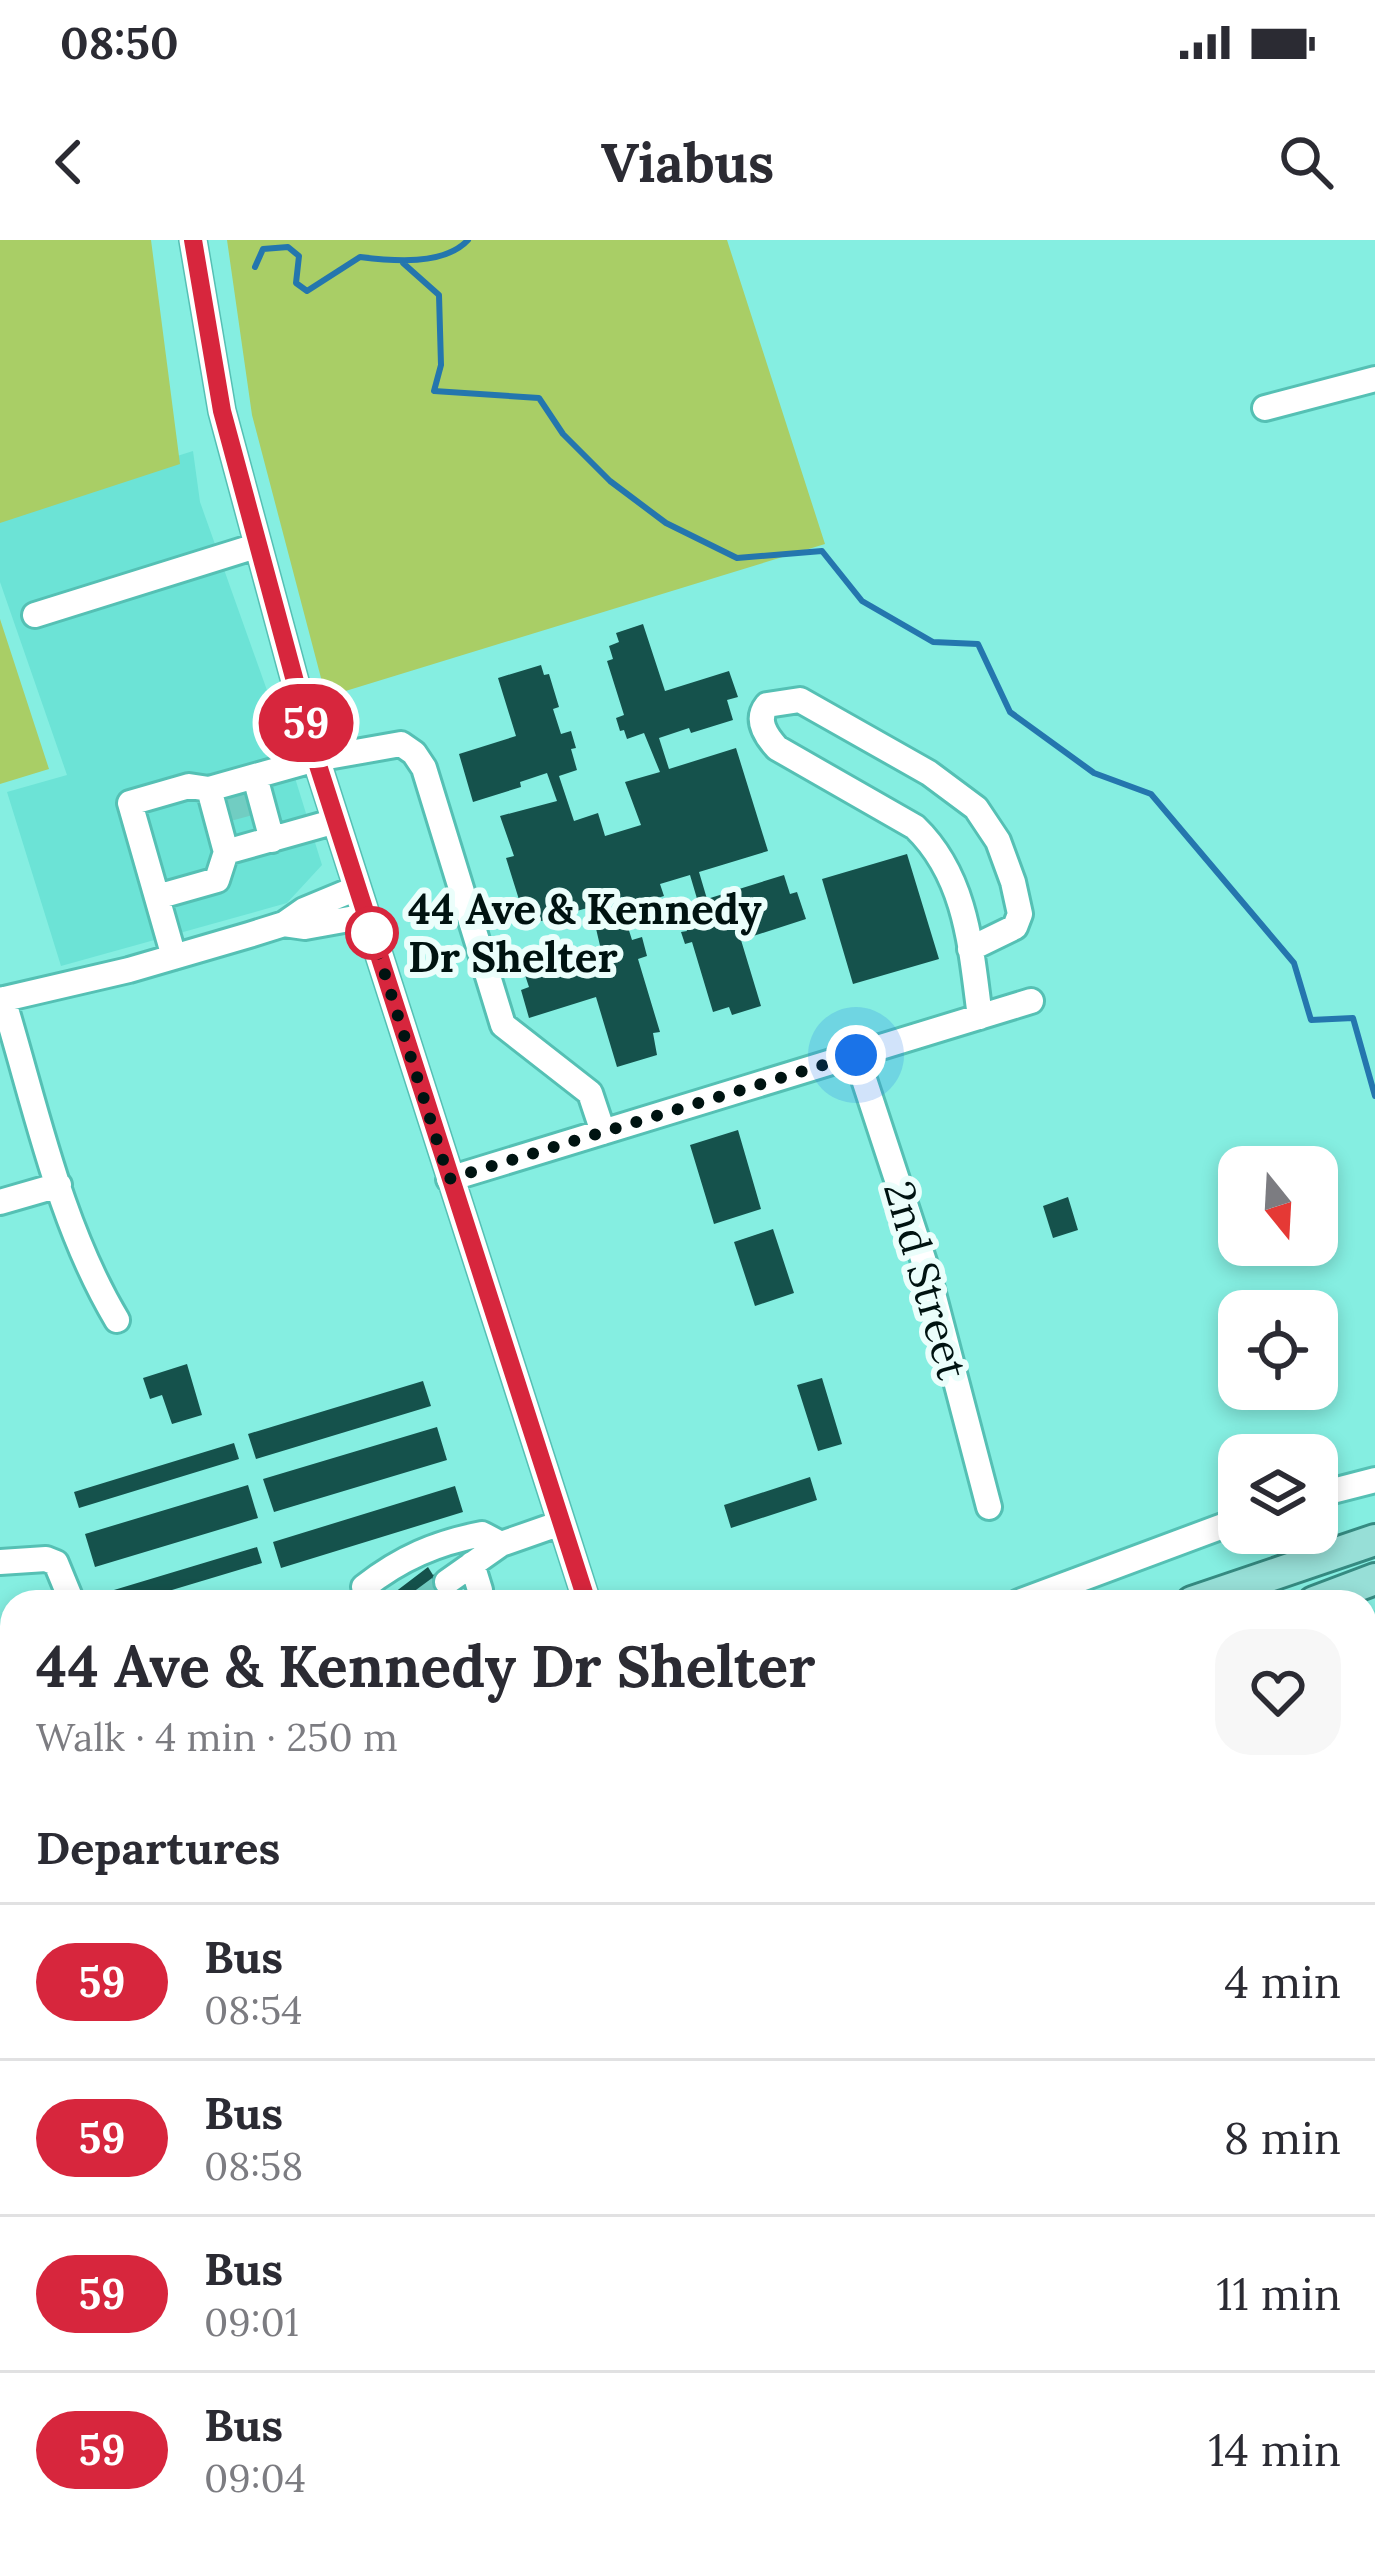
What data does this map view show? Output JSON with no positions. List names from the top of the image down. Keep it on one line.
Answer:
{"streets":{"street":["2nd Street"]},"places":["44 Ave & Kennedy Dr Shelter"],"lines":["bus line 59"],"north":"bottom","page":{"status":"08:50","header":"Viabus","on_map":"59","heading":[["44 Ave & Kennedy Dr Shelter","Walk · 4 min · 250 m"],"Departures"],"list":[{"mark":"59","name":"Bus","note":"08:54","value":"4 min"},{"mark":"59","name":"Bus","note":"08:58","value":"8 min"},{"mark":"59","name":"Bus","note":"09:01","value":"11 min"},{"mark":"59","name":"Bus","note":"09:04","value":"14 min"}]}}
